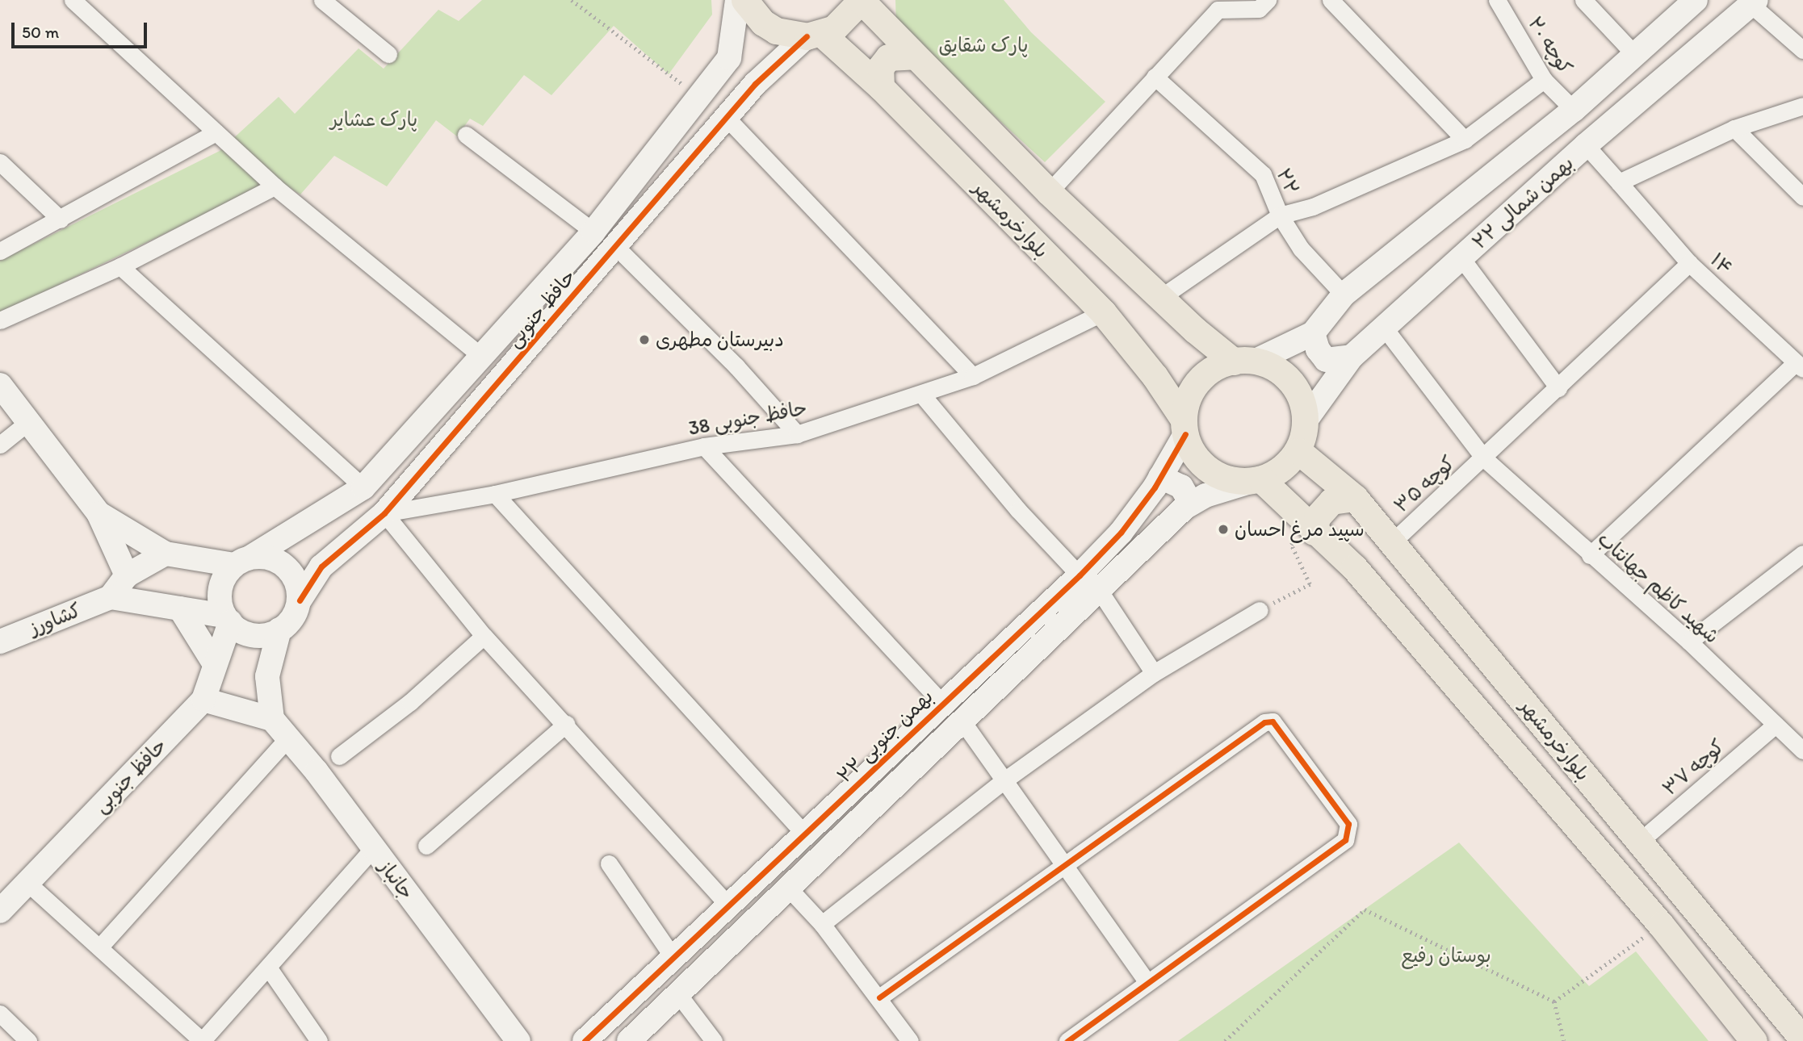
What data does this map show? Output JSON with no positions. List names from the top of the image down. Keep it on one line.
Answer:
{"streets":{"main road":["بلوارخرمشهر"],"street":["کوچه ۲۰","۲۲","۲۲ بهمن شمالی","۱۴","حافظ جنوبی","حافظ جنوبی 38","کوچه ۳۵","شهید کاظم جهانتاب","کشاورز","۲۲ بهمن جنوبی","کوچه ۳۷","جانباز"]},"crossings":[["کوچه ۲۰","۲۲ بهمن شمالی"],["۲۲","۲۲ بهمن شمالی"],["۲۲ بهمن شمالی","بلوارخرمشهر"],["۲۲ بهمن شمالی","۱۴"],["۲۲ بهمن شمالی","شهید کاظم جهانتاب"],["۲۲ بهمن شمالی","۲۲ بهمن جنوبی"],["بلوارخرمشهر","حافظ جنوبی"],["بلوارخرمشهر","حافظ جنوبی 38"],["بلوارخرمشهر","کوچه ۳۵"],["بلوارخرمشهر","۲۲ بهمن جنوبی"],["بلوارخرمشهر","کوچه ۳۷"],["۱۴","کوچه ۳۵"],["حافظ جنوبی","حافظ جنوبی 38"],["کوچه ۳۵","شهید کاظم جهانتاب"],["شهید کاظم جهانتاب","کوچه ۳۷"]],"parks":["پارک شقایق","پارک عشایر","بوستان رفیع"],"places":["دبیرستان مطهری","سپید مرغ احسان"],"scale_bar":"50 m"}
